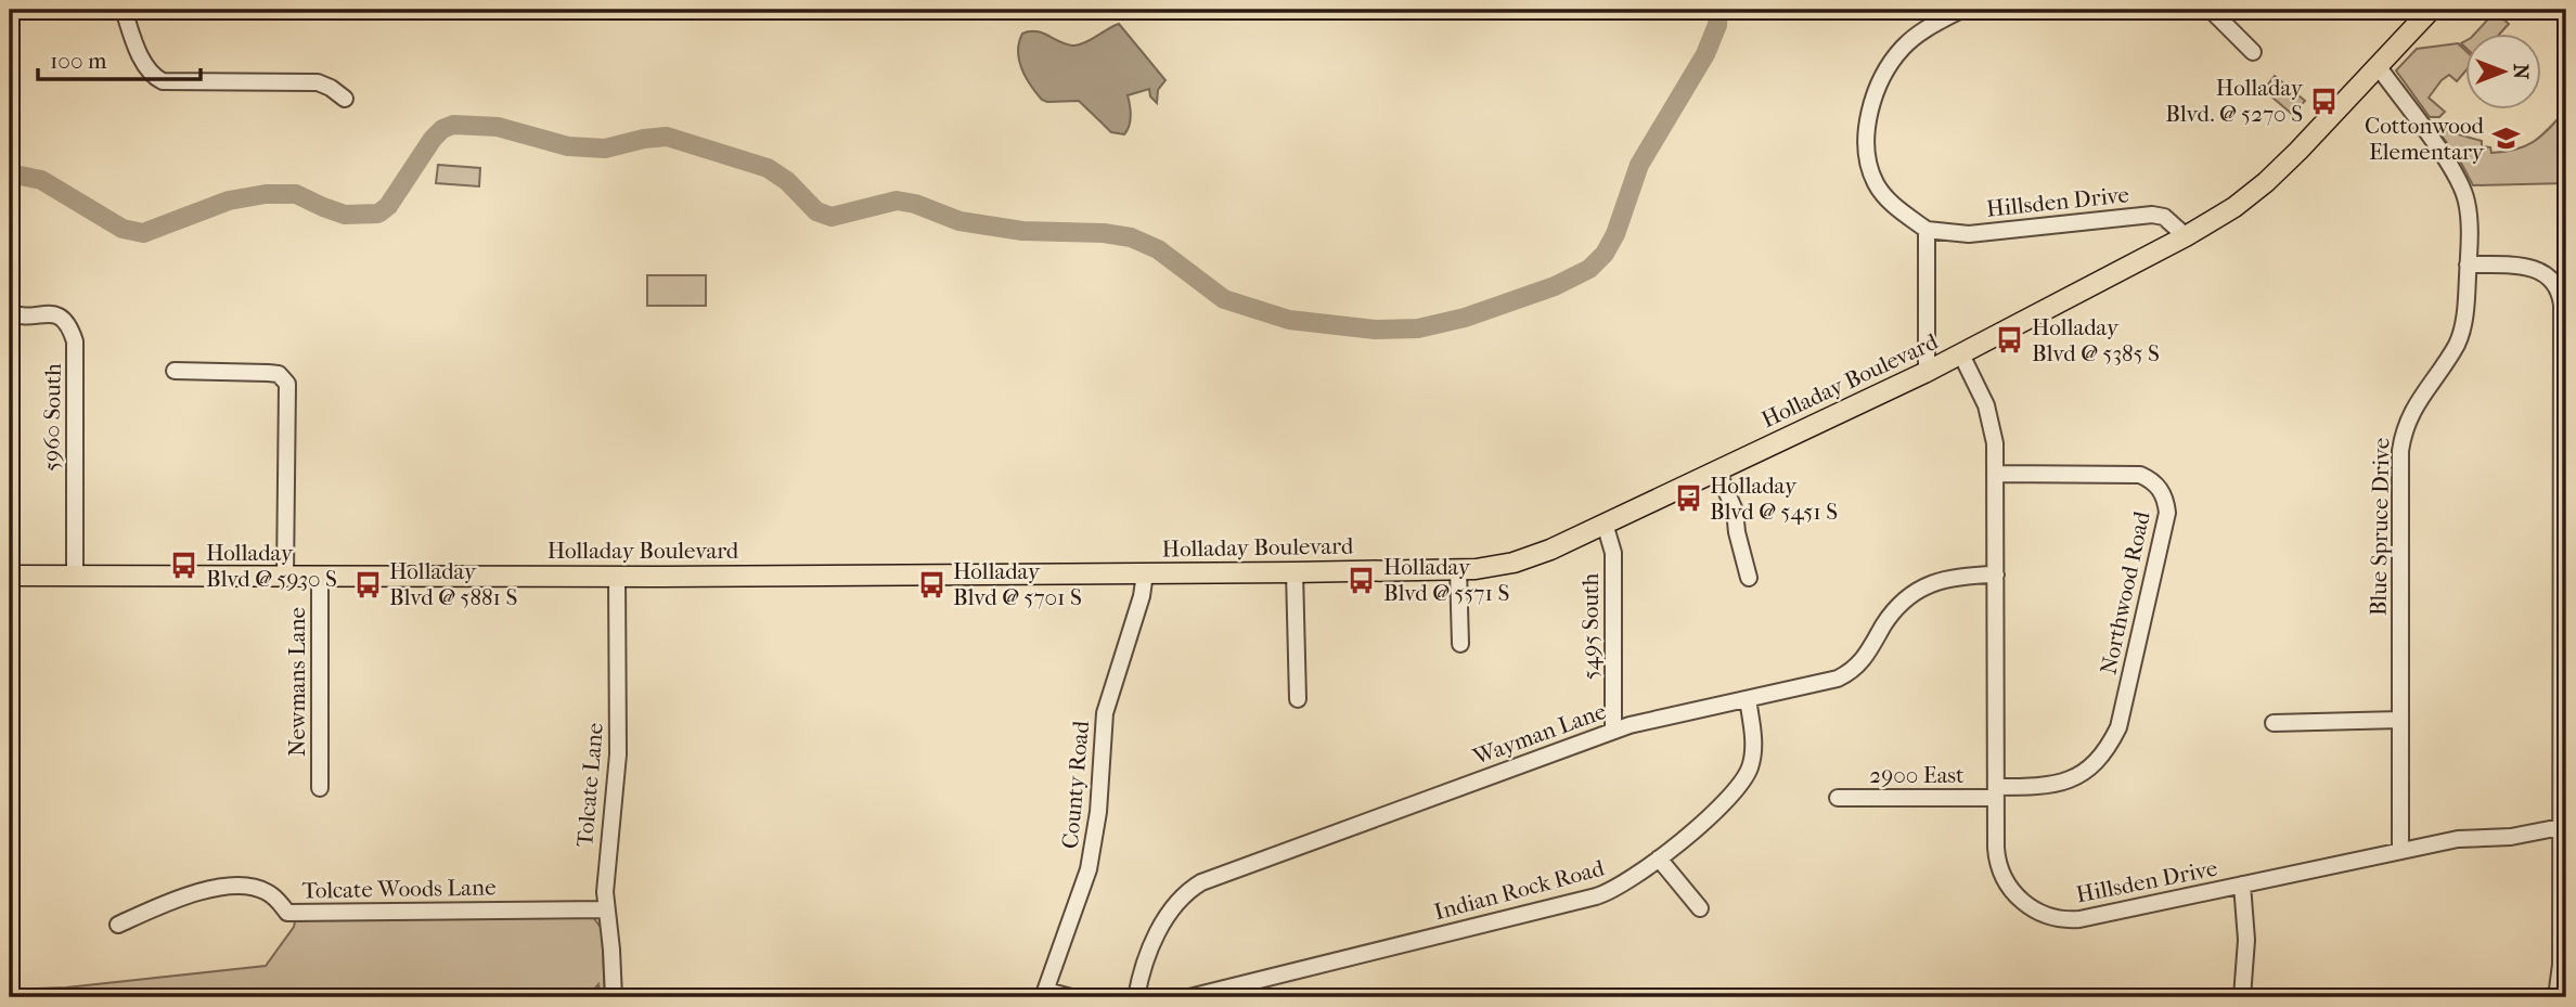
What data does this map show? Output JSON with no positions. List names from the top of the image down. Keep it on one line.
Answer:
{"streets":{"main road":["Holladay Boulevard"],"street":["Hillsden Drive","5960 South","Blue Spruce Drive","Northwood Road","5495 South","Newmans Lane","Wayman Lane","2900 East","Tolcate Lane","County Road","Tolcate Woods Lane","Indian Rock Road"]},"crossings":[["Hillsden Drive","Holladay Boulevard"],["Hillsden Drive","Blue Spruce Drive"],["Hillsden Drive","Northwood Road"],["Hillsden Drive","Wayman Lane"],["Hillsden Drive","2900 East"],["Holladay Boulevard","5960 South"],["Holladay Boulevard","Blue Spruce Drive"],["Holladay Boulevard","5495 South"],["Holladay Boulevard","Newmans Lane"],["Holladay Boulevard","Tolcate Lane"],["Holladay Boulevard","County Road"],["Northwood Road","2900 East"],["5495 South","Wayman Lane"],["Wayman Lane","Indian Rock Road"],["Tolcate Lane","Tolcate Woods Lane"]],"places":{"bus stop":["Holladay Blvd. @ 5270 S","Holladay Blvd @ 5385 S","Holladay Blvd @ 5451 S","Holladay Blvd @ 5930 S","Holladay Blvd @ 5571 S","Holladay Blvd @ 5881 S","Holladay Blvd @ 5701 S"],"school or university":["Cottonwood Elementary"]},"scale_bar":"100 m","north":"right"}
